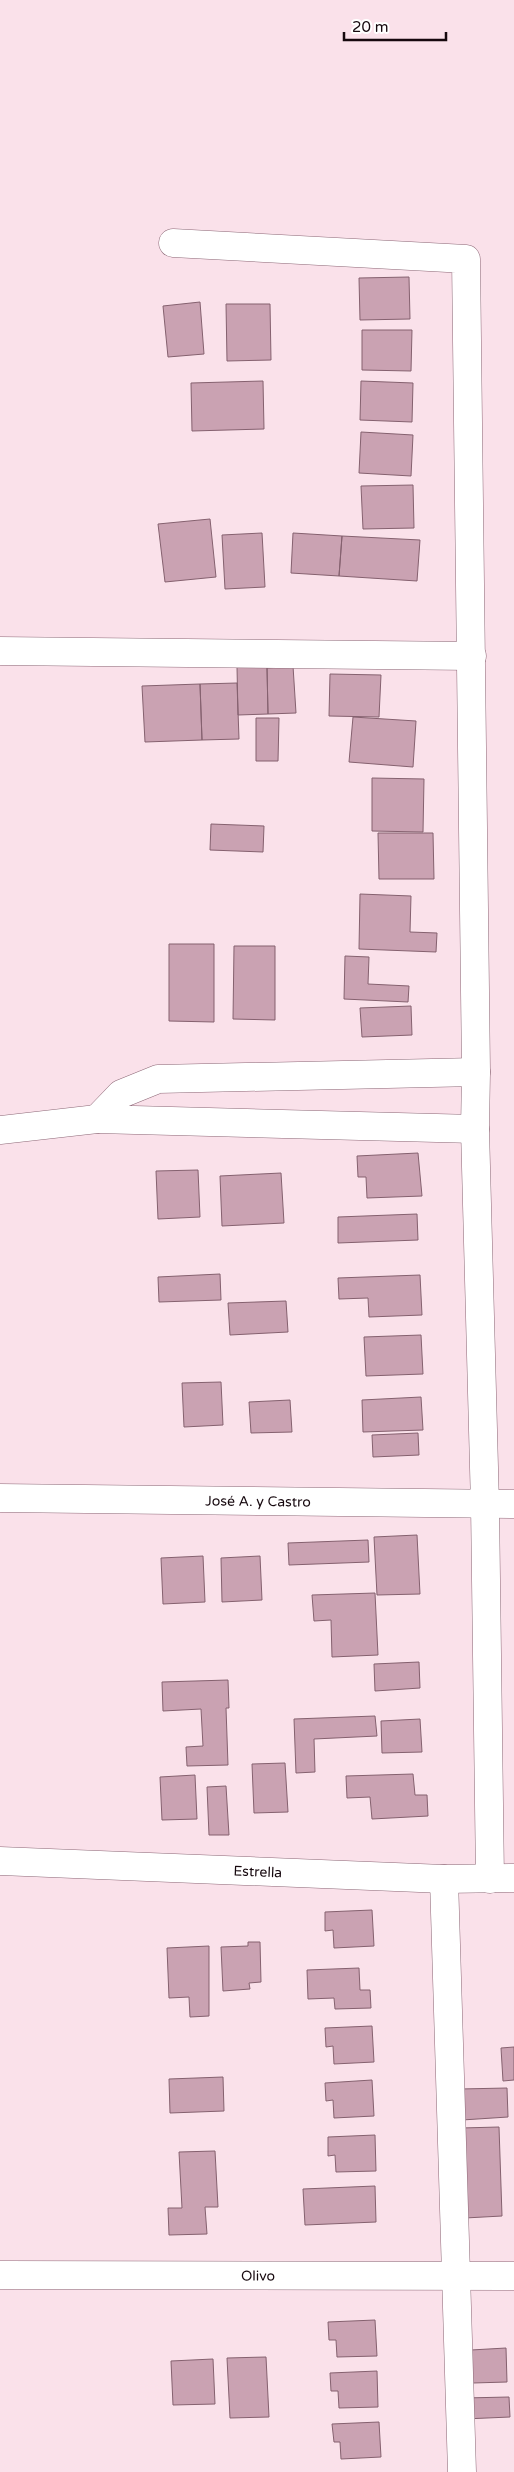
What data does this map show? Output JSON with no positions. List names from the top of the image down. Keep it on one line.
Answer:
{"streets":{"street":["José A. y Castro","Estrella","Olivo"]},"scale_bar":"20 m"}
